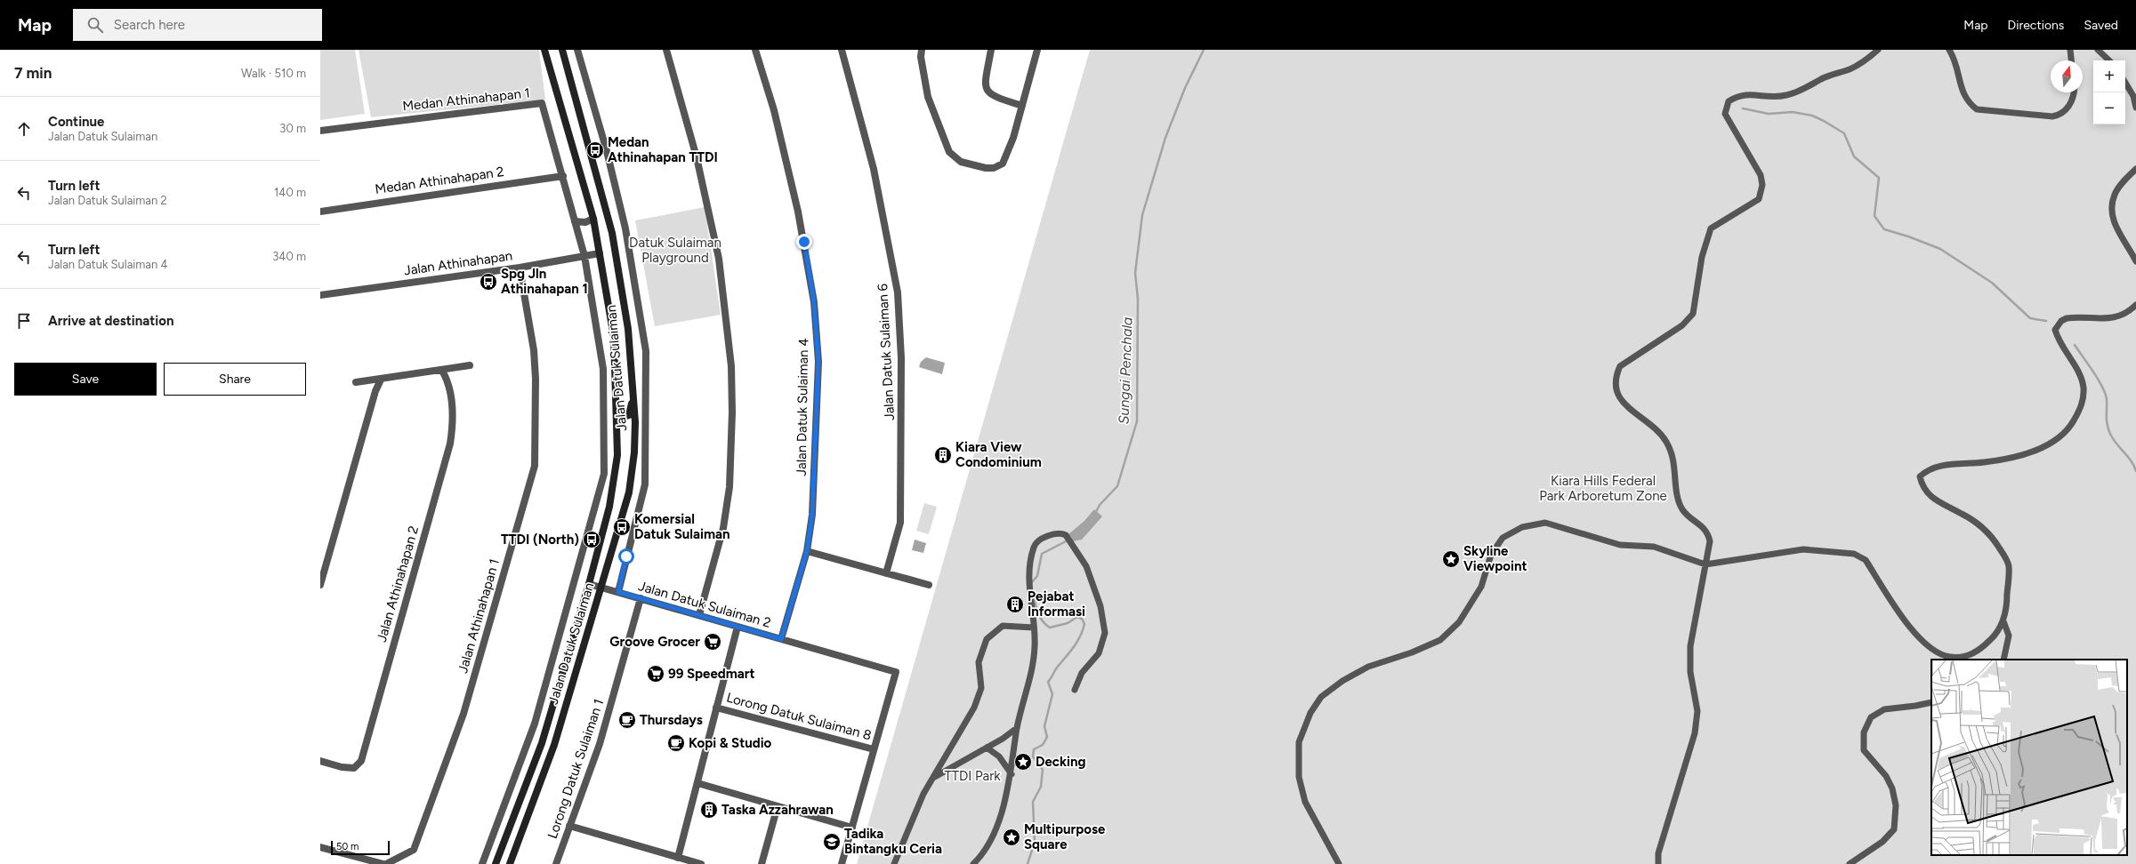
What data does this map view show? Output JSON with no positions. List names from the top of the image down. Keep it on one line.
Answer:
{"streets":{"main road":["Jalan Datuk Sulaiman"],"street":["Medan Athinahapan 1","Medan Athinahapan 2","Jalan Athinahapan","Jalan Datuk Sulaiman 6","Jalan Datuk Sulaiman 4","Jalan Athinahapan 2","Jalan Datuk Sulaiman 2","Jalan Athinahapan 1","Lorong Datuk Sulaiman 8","Lorong Datuk Sulaiman 1"]},"crossings":[["Medan Athinahapan 1","Medan Athinahapan 2"],["Medan Athinahapan 1","Jalan Athinahapan"],["Medan Athinahapan 1","Jalan Datuk Sulaiman"],["Jalan Athinahapan","Jalan Datuk Sulaiman"],["Jalan Athinahapan","Jalan Athinahapan 1"],["Jalan Datuk Sulaiman","Jalan Datuk Sulaiman 2"],["Jalan Datuk Sulaiman 4","Jalan Datuk Sulaiman 2"],["Jalan Datuk Sulaiman 2","Lorong Datuk Sulaiman 8"],["Jalan Datuk Sulaiman 2","Lorong Datuk Sulaiman 1"]],"water":["Sungai Penchala"],"parks":["Datuk Sulaiman Playground","Kiara Hills Federal Park Arboretum Zone","TTDI Park"],"places":{"bus stop":["Medan Athinahapan TTDI","Spg Jln Athinahapan 1","Komersial Datuk Sulaiman","TTDI (North)"],"building":["Kiara View Condominium","Pejabat Informasi","Taska Azzahrawan"],"place":["Skyline Viewpoint","Decking","Multipurpose Square"],"supermarket":["Groove Grocer","99 Speedmart"],"cafe":["Thursdays","Kopi & Studio"],"school or university":["Tadika Bintangku Ceria"]},"scale_bar":"50 m","north":"top","page":{"header":"Map","search":"Search here","nav":["Map","Directions","Saved"],"heading":["7 min","Walk · 510 m"],"map_buttons":["+","−"],"list":[["Continue","Jalan Datuk Sulaiman","30 m"],["Turn left","Jalan Datuk Sulaiman 2","140 m"],["Turn left","Jalan Datuk Sulaiman 4","340 m"],"Arrive at destination"],"buttons":["Save","Share"],"scale":"50 m"}}
